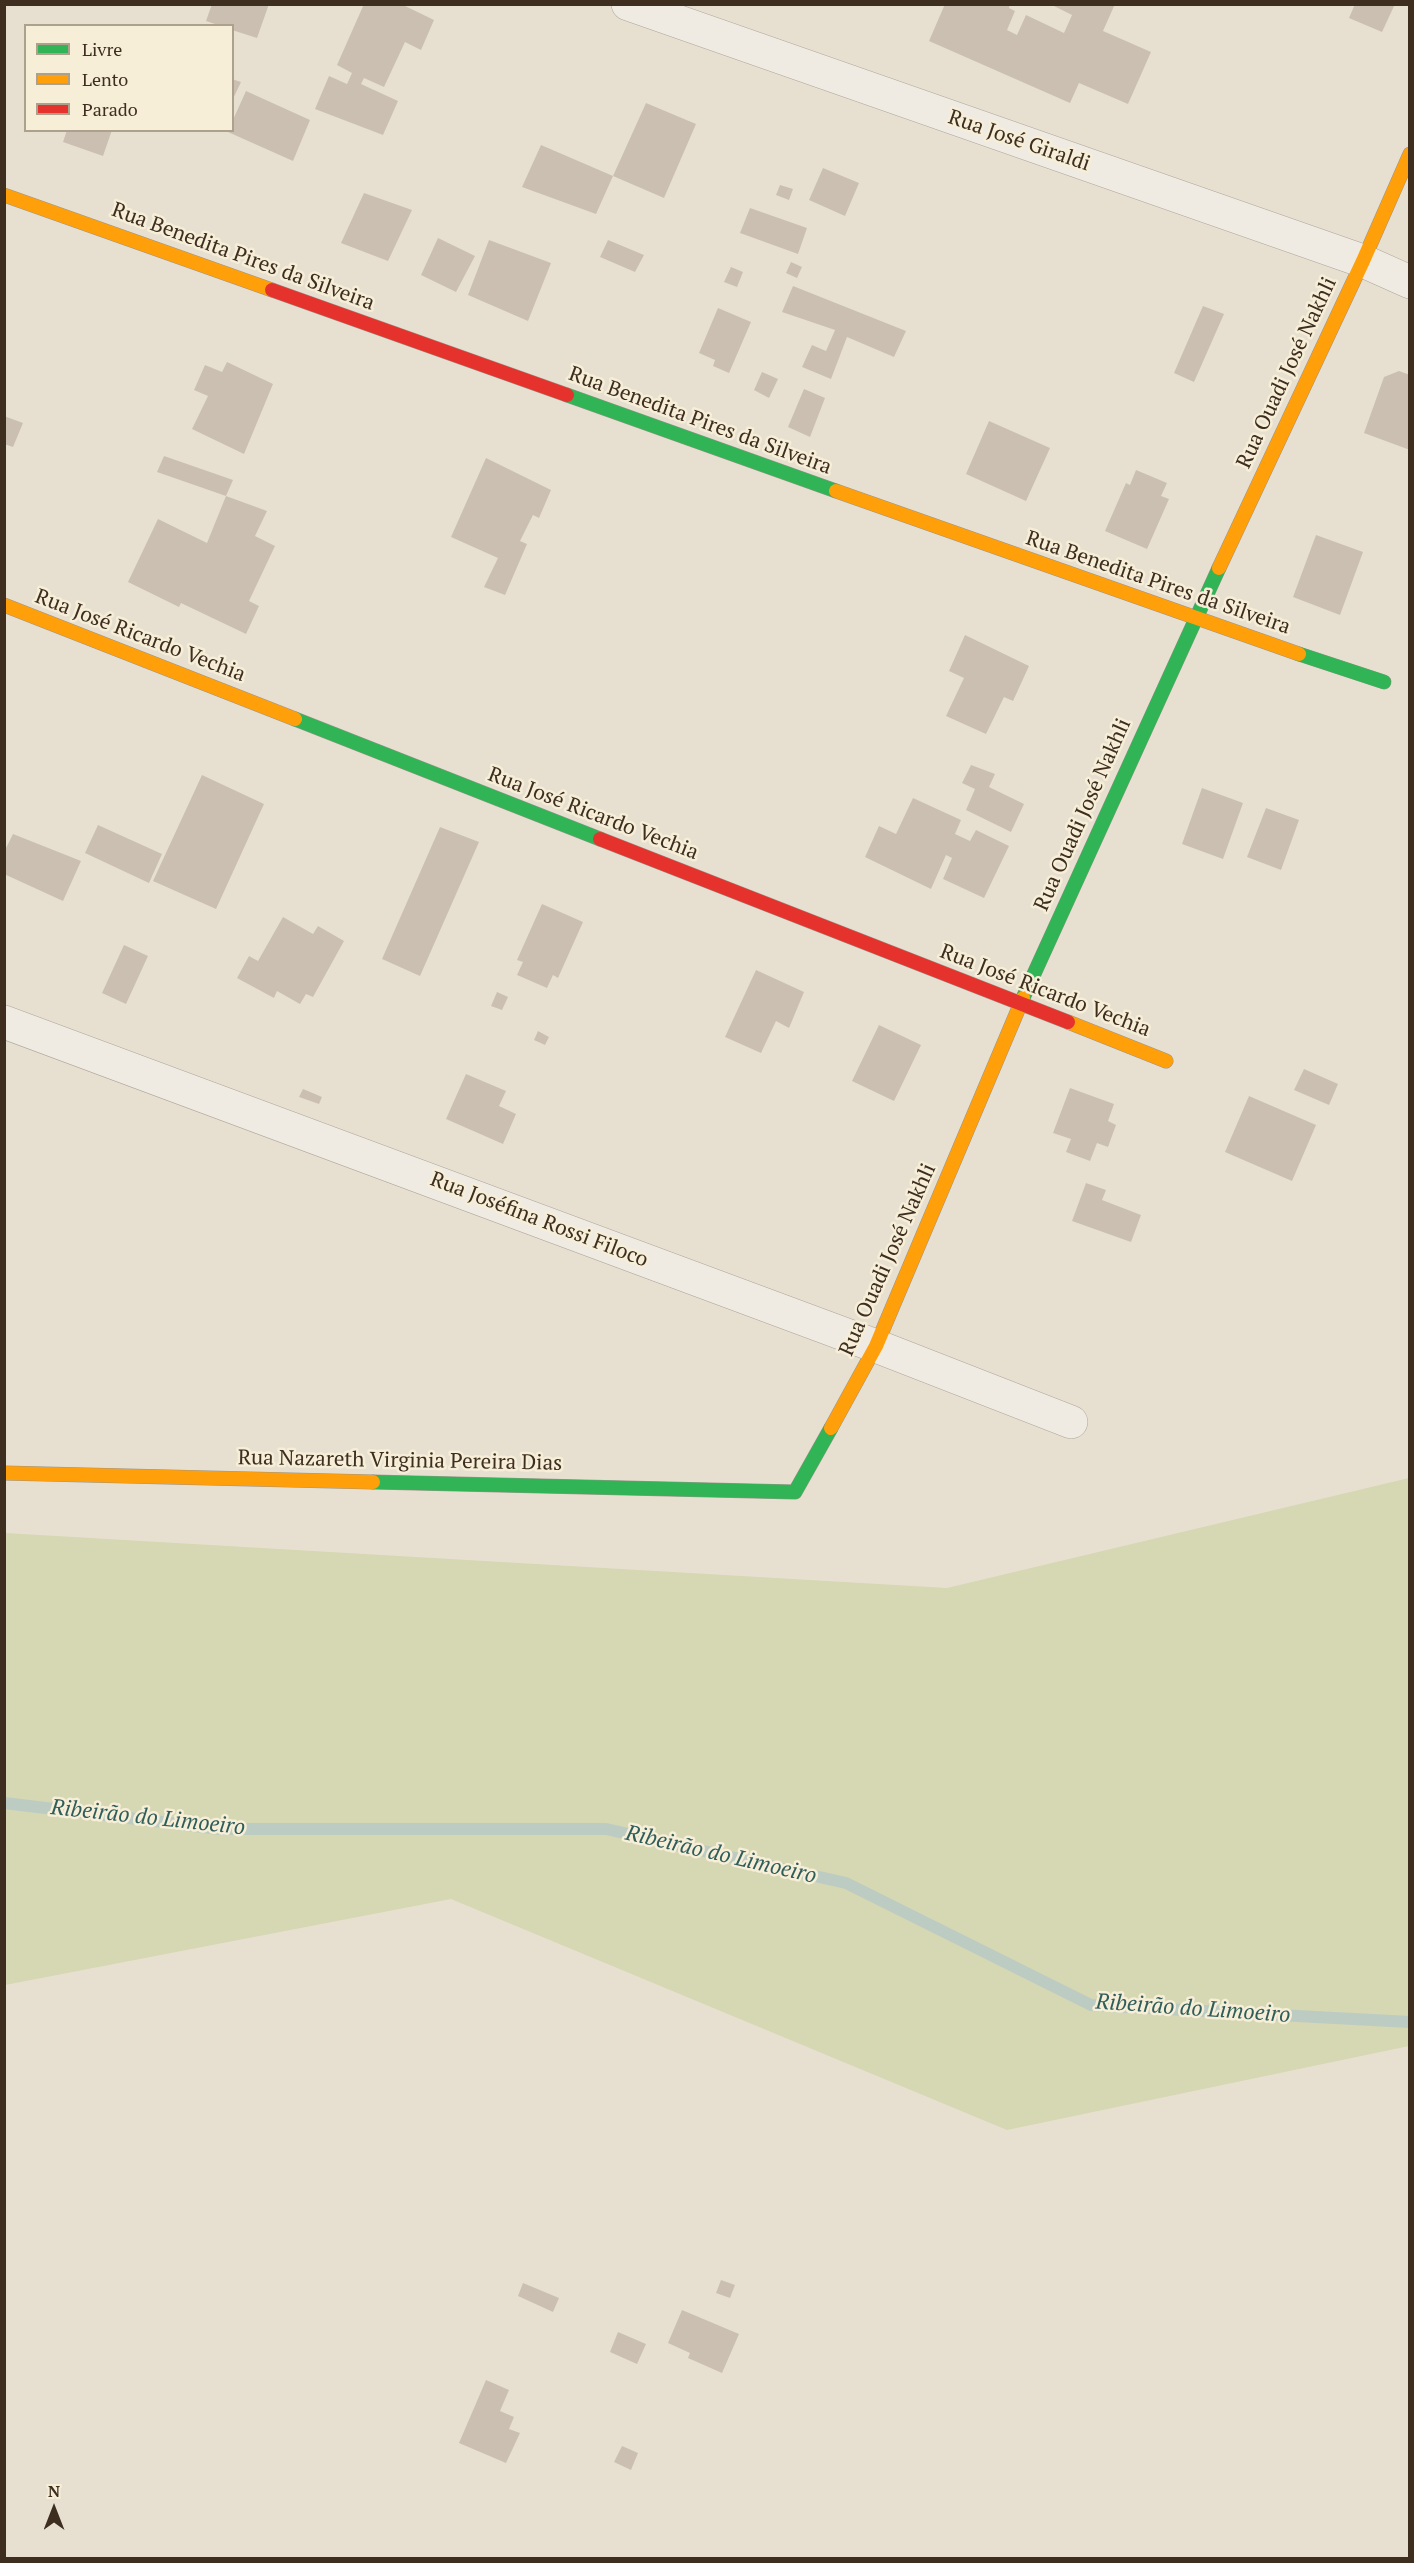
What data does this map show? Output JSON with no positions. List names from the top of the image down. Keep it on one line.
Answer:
{"streets":{"street":["Rua José Giraldi","Rua Benedita Pires da Silveira","Rua Ouadi José Nakhli","Rua José Ricardo Vechia","Rua Joséfina Rossi Filoco","Rua Nazareth Virginia Pereira Dias"]},"crossings":[["Rua José Giraldi","Rua Ouadi José Nakhli"],["Rua Benedita Pires da Silveira","Rua Ouadi José Nakhli"],["Rua Ouadi José Nakhli","Rua José Ricardo Vechia"],["Rua Ouadi José Nakhli","Rua Joséfina Rossi Filoco"],["Rua Ouadi José Nakhli","Rua Nazareth Virginia Pereira Dias"]],"water":["Ribeirão do Limoeiro"],"legend":["Livre","Lento","Parado"],"north":"top"}
